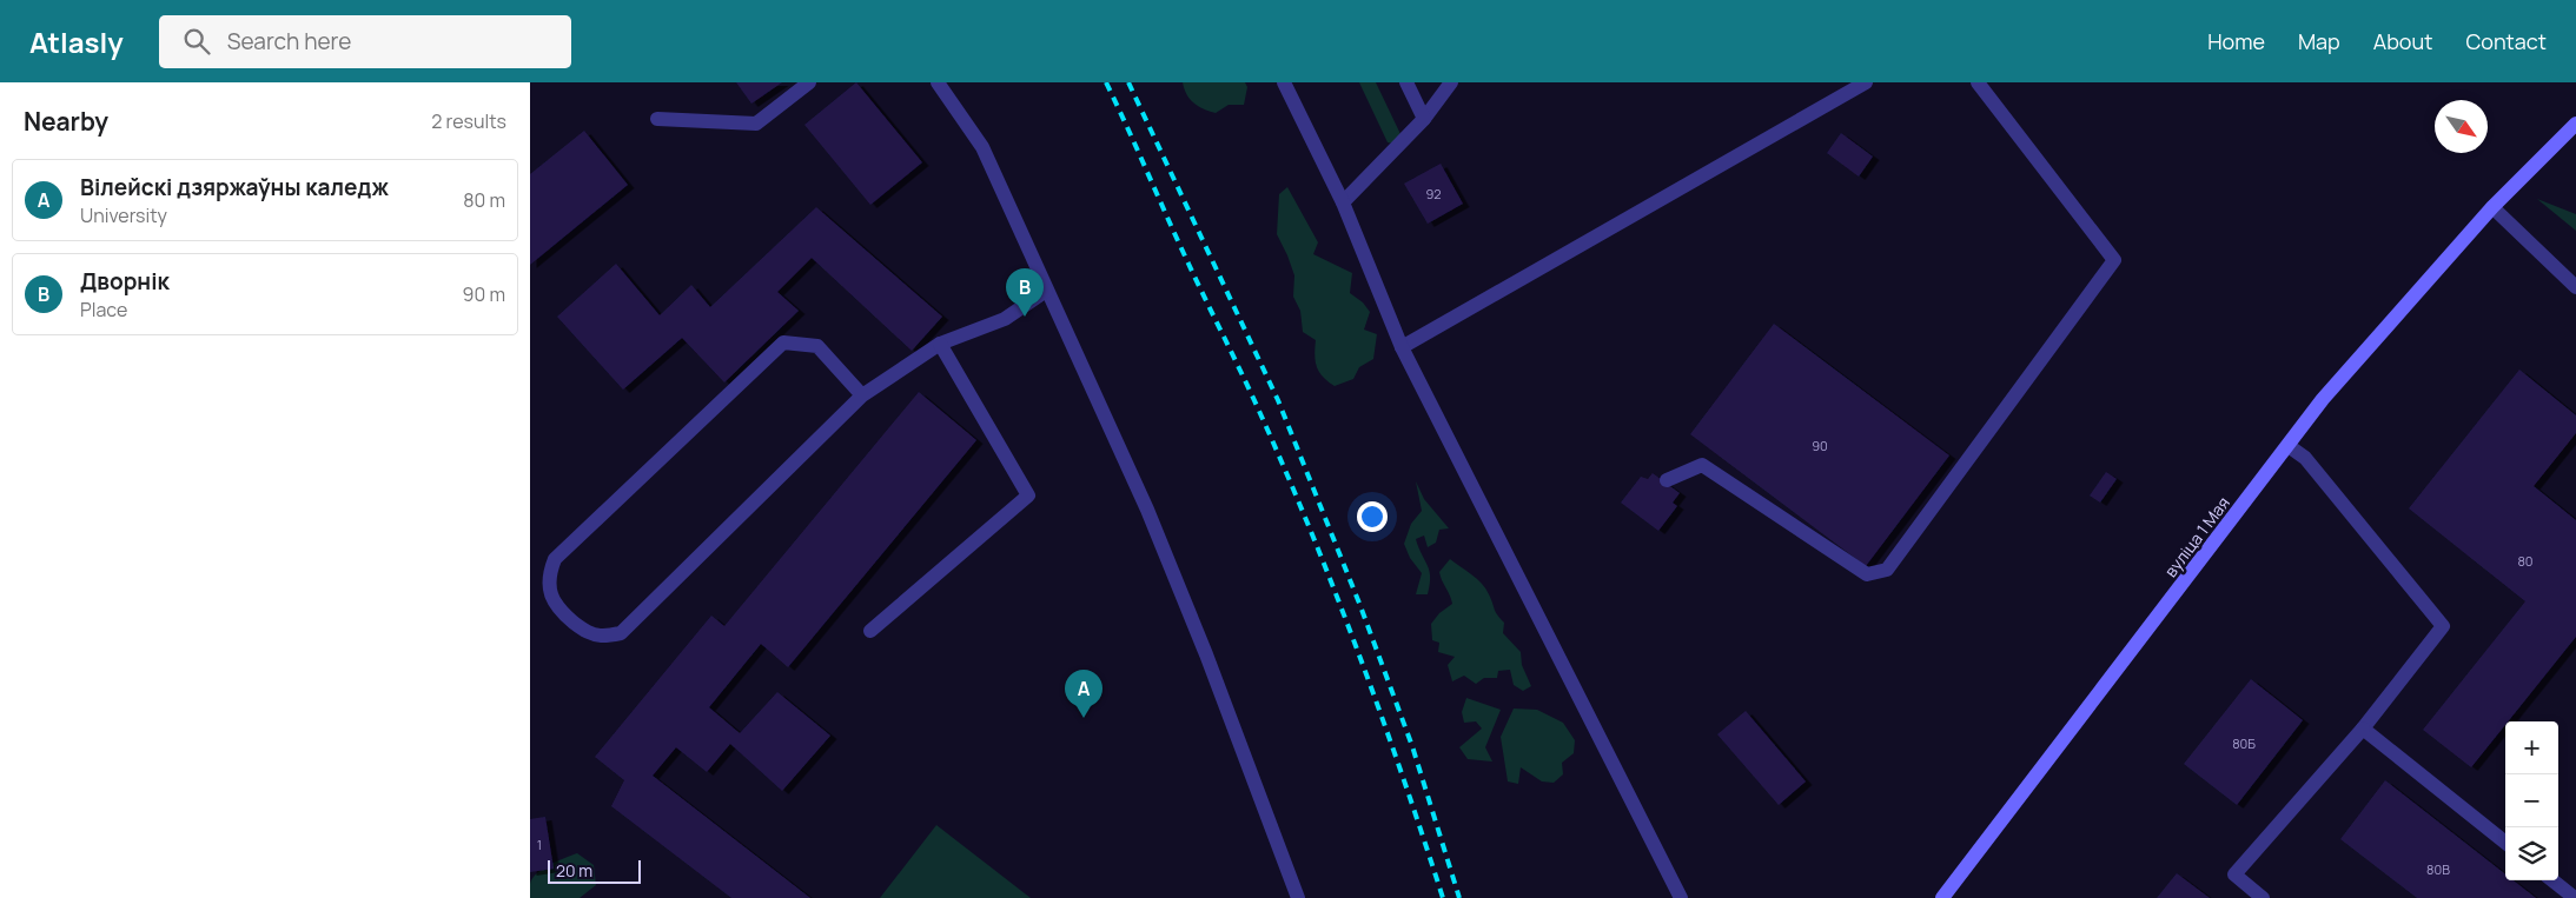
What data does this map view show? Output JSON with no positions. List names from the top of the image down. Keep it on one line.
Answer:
{"streets":{"main road":["вуліца 1 Мая"]},"house_numbers":["92","90","80","80Б","1","80В"],"scale_bar":"20 m","north":"bottom right","page":{"header":"Atlasly","search":"Search here","nav":["Home","Map","About","Contact"],"heading":["Nearby","2 results"],"list":[{"mark":"A","name":"Вілейскі дзяржаўны каледж","note":"University","value":"80 m"},{"mark":"B","name":"Дворнік","note":"Place","value":"90 m"}],"pins":["B","A"],"map_buttons":["+","−"],"scale":"20 m"}}
